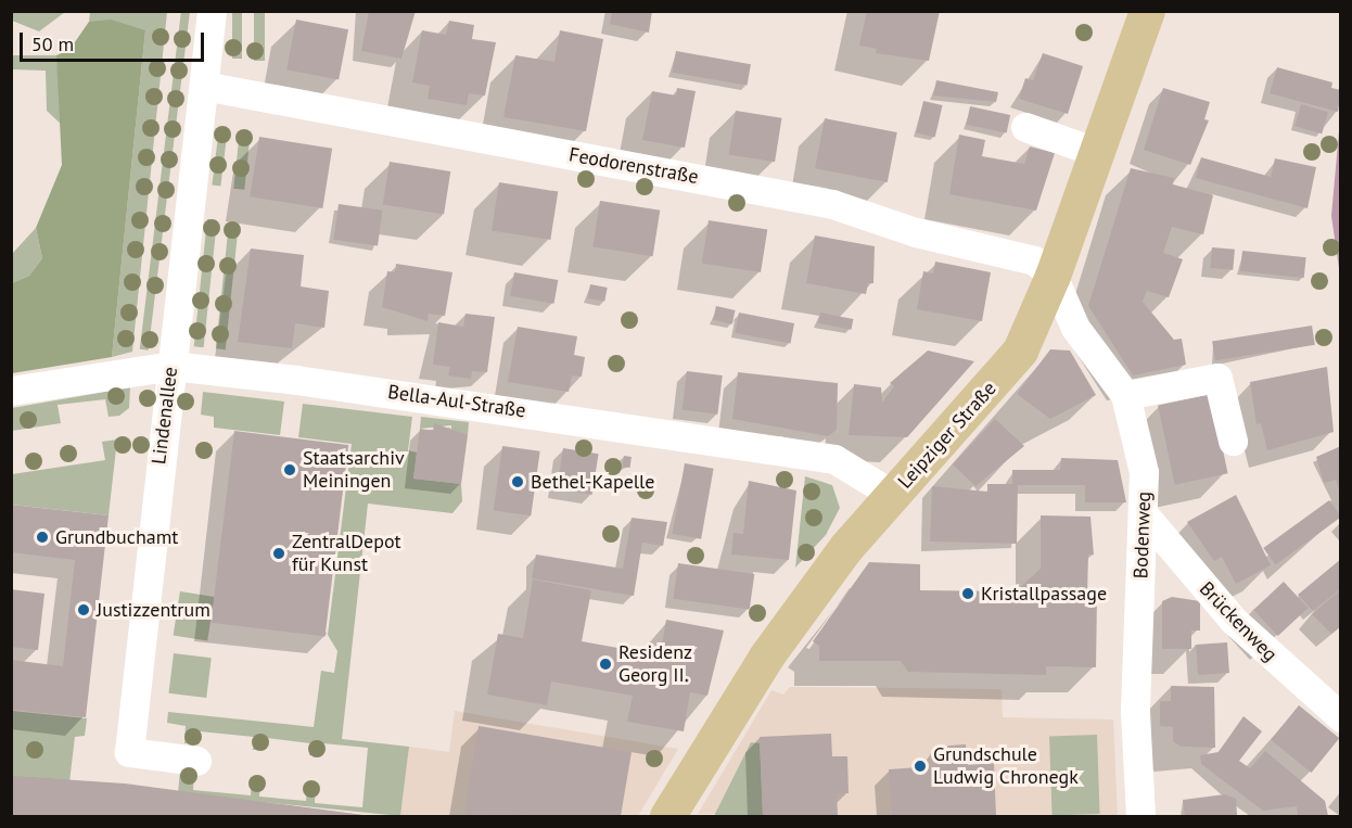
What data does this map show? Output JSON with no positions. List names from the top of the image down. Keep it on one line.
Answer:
{"streets":{"main road":["Leipziger Straße"],"street":["Feodorenstraße","Bella-Aul-Straße","Lindenallee","Bodenweg","Brückenweg"]},"crossings":[["Feodorenstraße","Lindenallee"],["Feodorenstraße","Leipziger Straße"],["Feodorenstraße","Bodenweg"],["Bella-Aul-Straße","Lindenallee"],["Bella-Aul-Straße","Leipziger Straße"],["Leipziger Straße","Bodenweg"],["Bodenweg","Brückenweg"]],"places":["Staatsarchiv Meiningen","Bethel-Kapelle","Grundbuchamt","ZentralDepot für Kunst","Kristallpassage","Justizzentrum","Residenz Georg II.","Grundschule Ludwig Chronegk"],"scale_bar":"50 m"}
